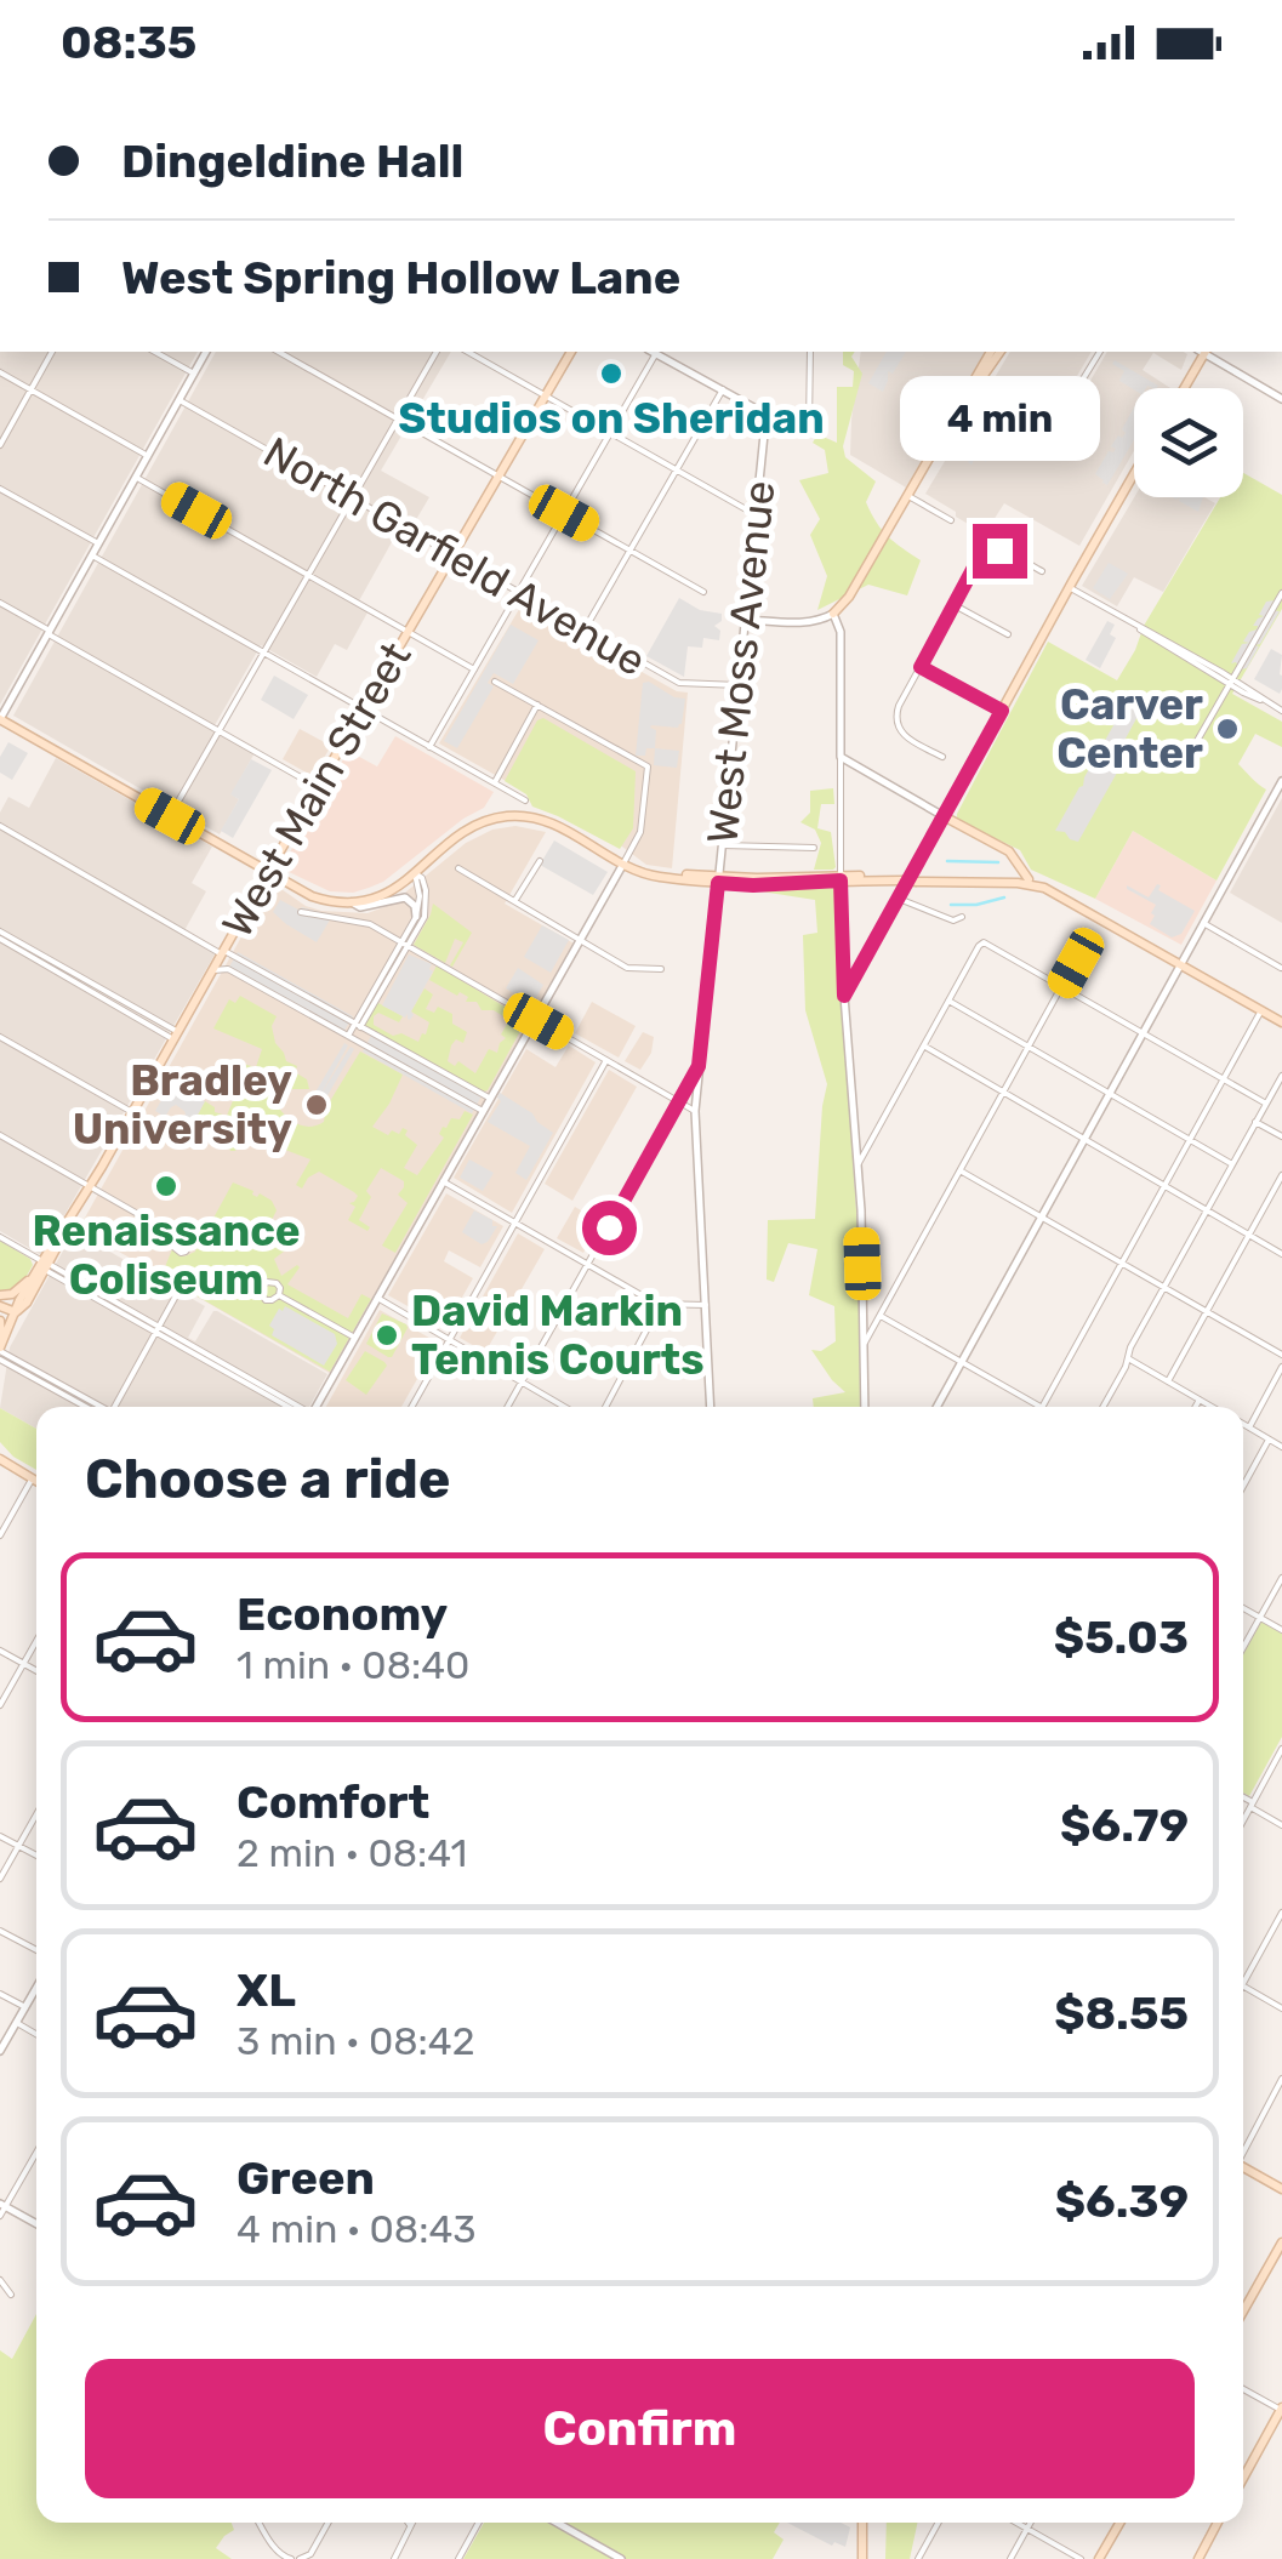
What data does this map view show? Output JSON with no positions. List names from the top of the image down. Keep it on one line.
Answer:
{"streets":{"main road":["West Main Street"],"street":["North Garfield Avenue","West Moss Avenue"]},"crossings":[["North Garfield Avenue","West Moss Avenue"],["North Garfield Avenue","West Main Street"]],"places":["Studios on Sheridan","Carver Center","Bradley University","Renaissance Coliseum","David Markin Tennis Courts"],"page":{"status":"08:35","banner":["Dingeldine Hall","West Spring Hollow Lane"],"bubble":"4 min","heading":"Choose a ride","list":[{"name":"Economy","note":"1 min · 08:40","value":"$5.03"},{"name":"Comfort","note":"2 min · 08:41","value":"$6.79"},{"name":"XL","note":"3 min · 08:42","value":"$8.55"},{"name":"Green","note":"4 min · 08:43","value":"$6.39"}],"buttons":"Confirm"}}
